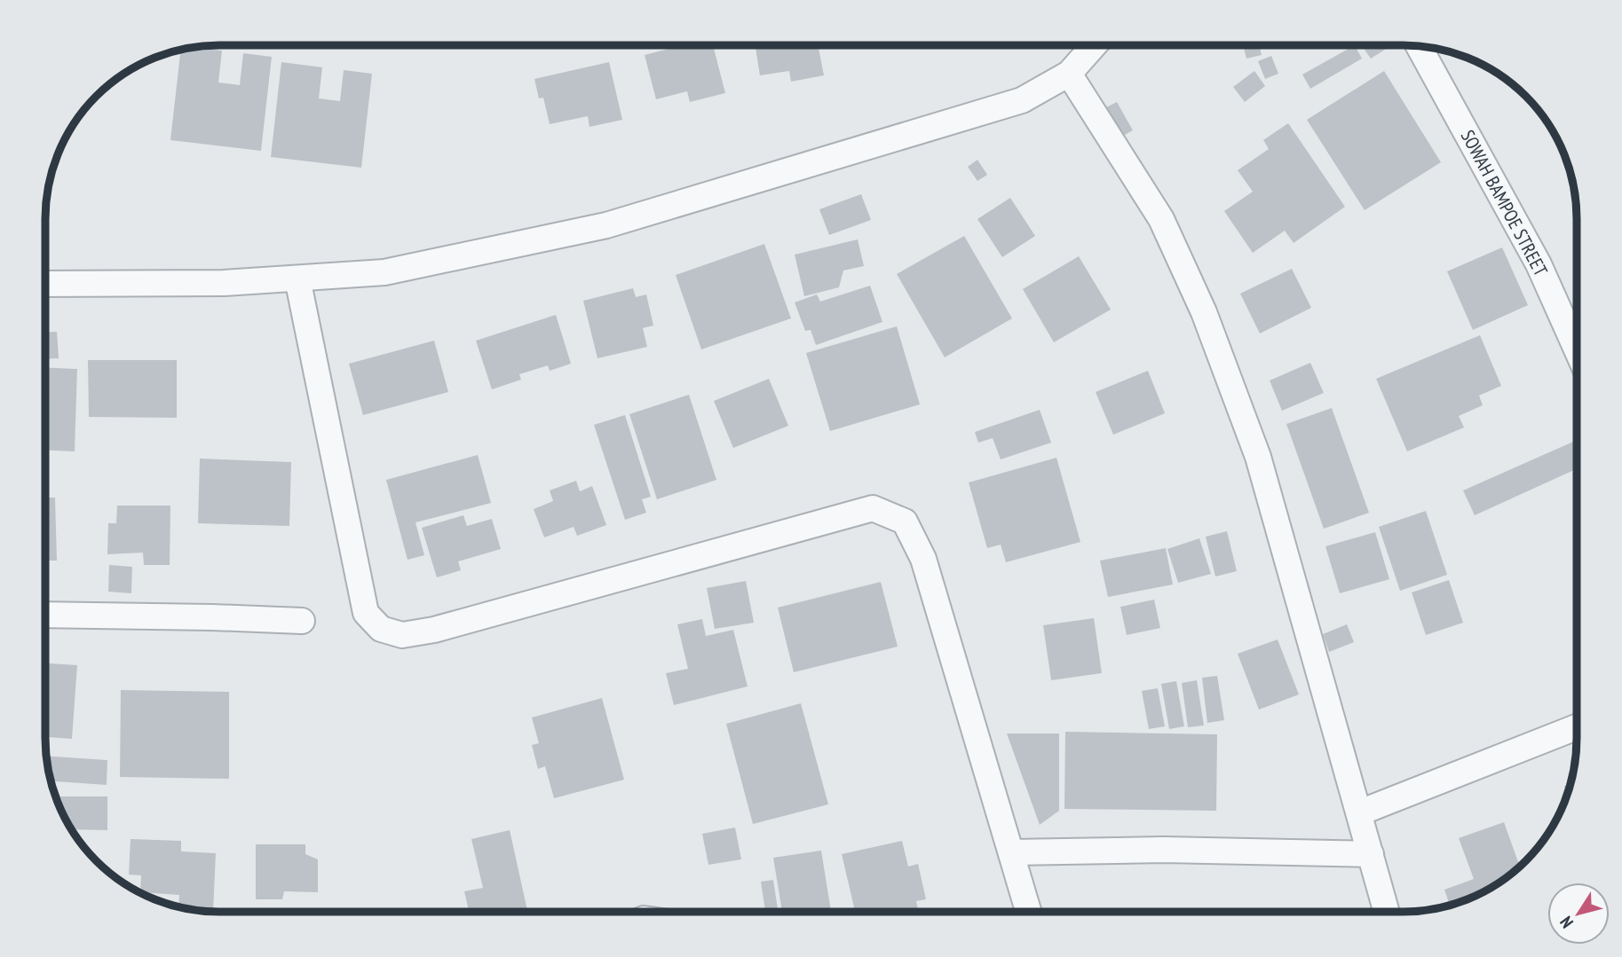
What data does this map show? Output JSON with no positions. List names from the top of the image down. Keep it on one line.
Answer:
{"streets":{"street":["SOWAH BAMPOE STREET"]},"north":"bottom left"}
